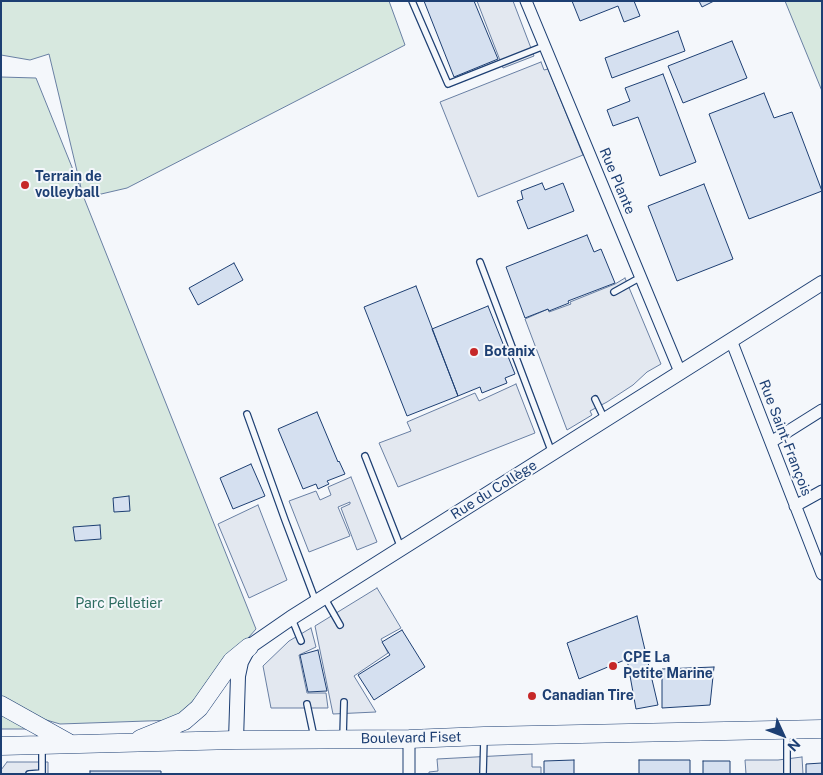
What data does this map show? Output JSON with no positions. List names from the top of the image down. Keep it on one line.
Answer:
{"streets":{"main road":["Boulevard Fiset"],"street":["Rue Plante","Rue Saint-François","Rue du Collège"]},"crossings":[["Rue Plante","Rue du Collège"],["Rue Saint-François","Rue du Collège"]],"parks":["Parc Pelletier"],"places":["Terrain de volleyball","Botanix","CPE La Petite Marine","Canadian Tire"],"north":"bottom right"}
